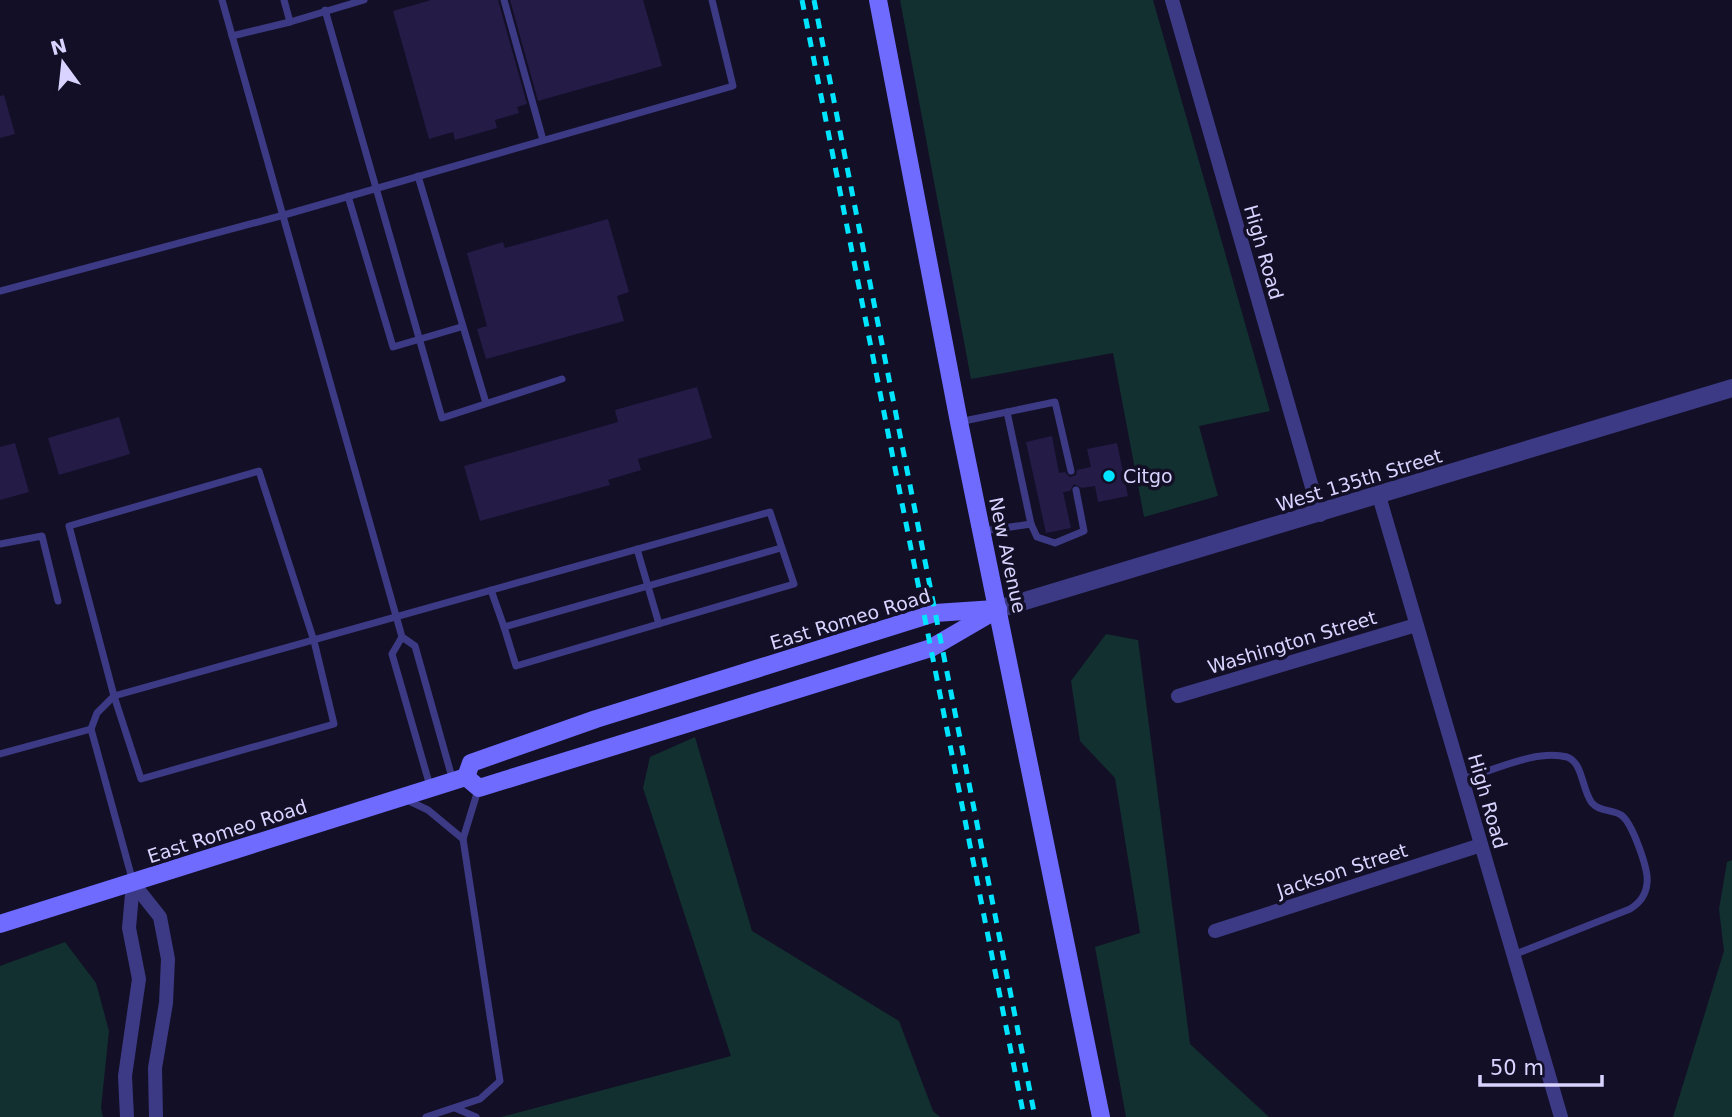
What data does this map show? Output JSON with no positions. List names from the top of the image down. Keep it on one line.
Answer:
{"streets":{"main road":["New Avenue","East Romeo Road"],"street":["High Road","West 135th Street","Washington Street","Jackson Street"]},"crossings":[["High Road","West 135th Street"],["High Road","Washington Street"],["High Road","Jackson Street"],["West 135th Street","New Avenue"],["West 135th Street","East Romeo Road"],["New Avenue","East Romeo Road"]],"places":["Citgo"],"scale_bar":"50 m","north":"top"}
